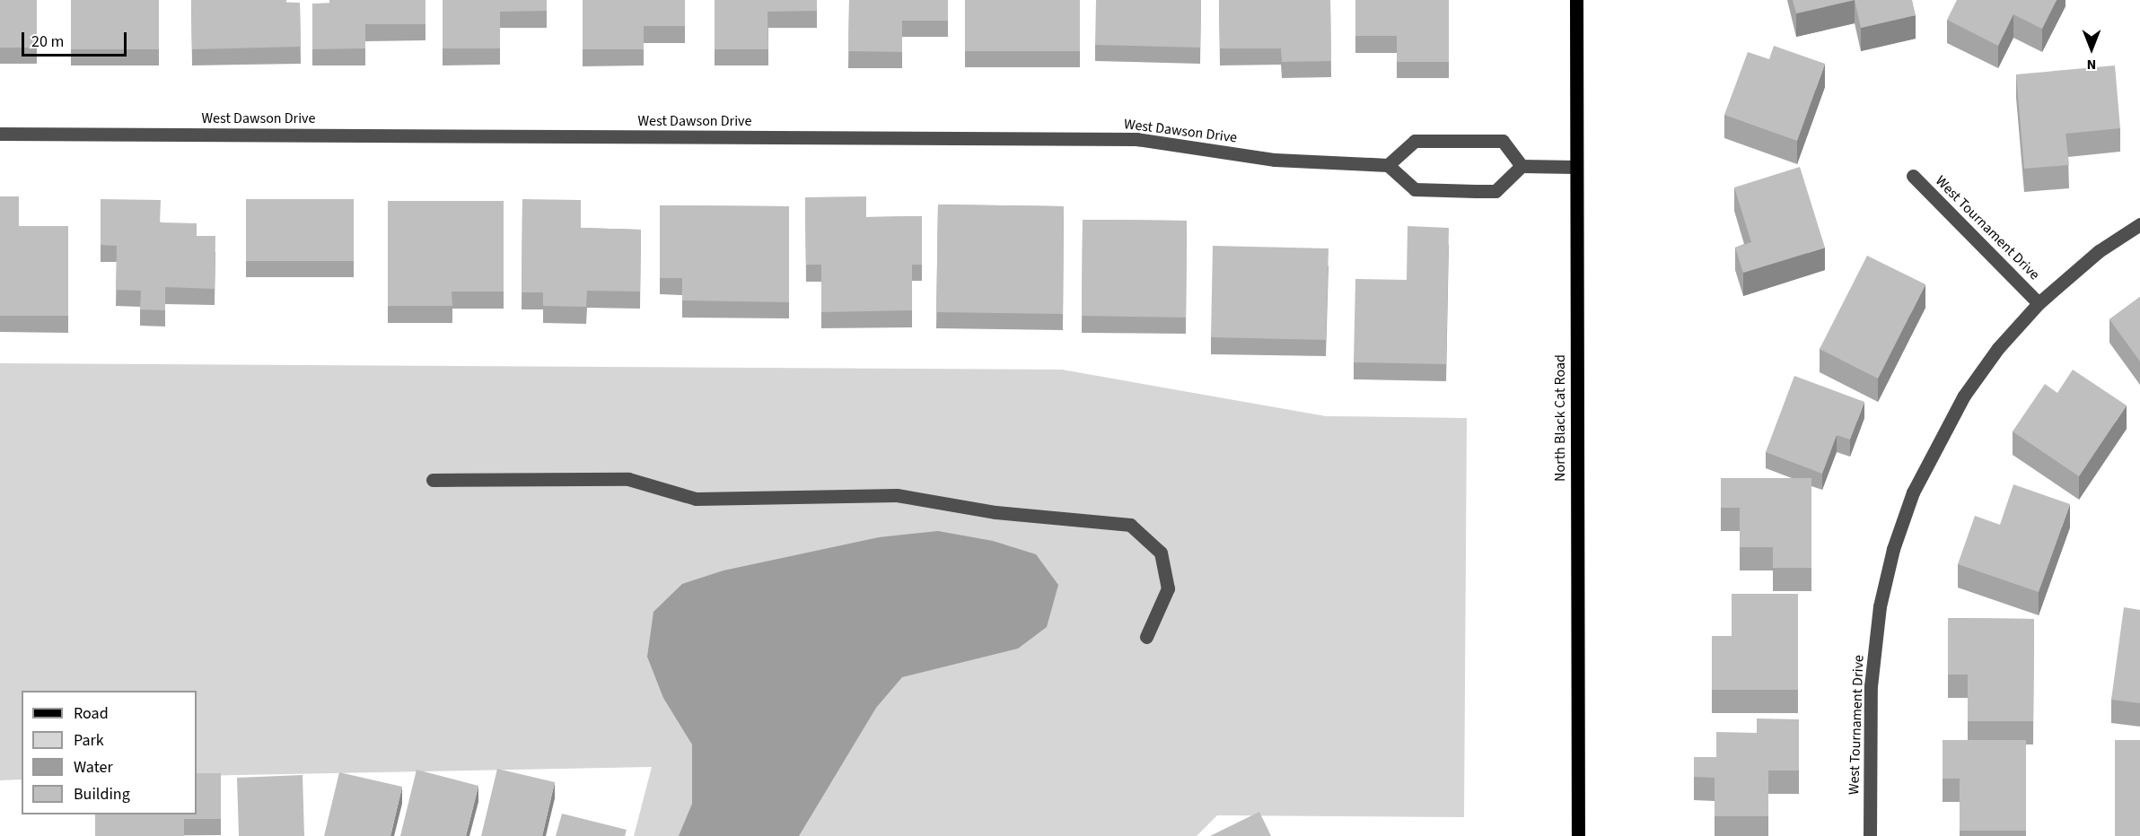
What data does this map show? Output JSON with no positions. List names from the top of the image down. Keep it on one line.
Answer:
{"streets":{"main road":["North Black Cat Road"],"street":["West Dawson Drive","West Tournament Drive"]},"legend":["Road","Park","Water","Building"],"scale_bar":"20 m","north":"bottom"}
